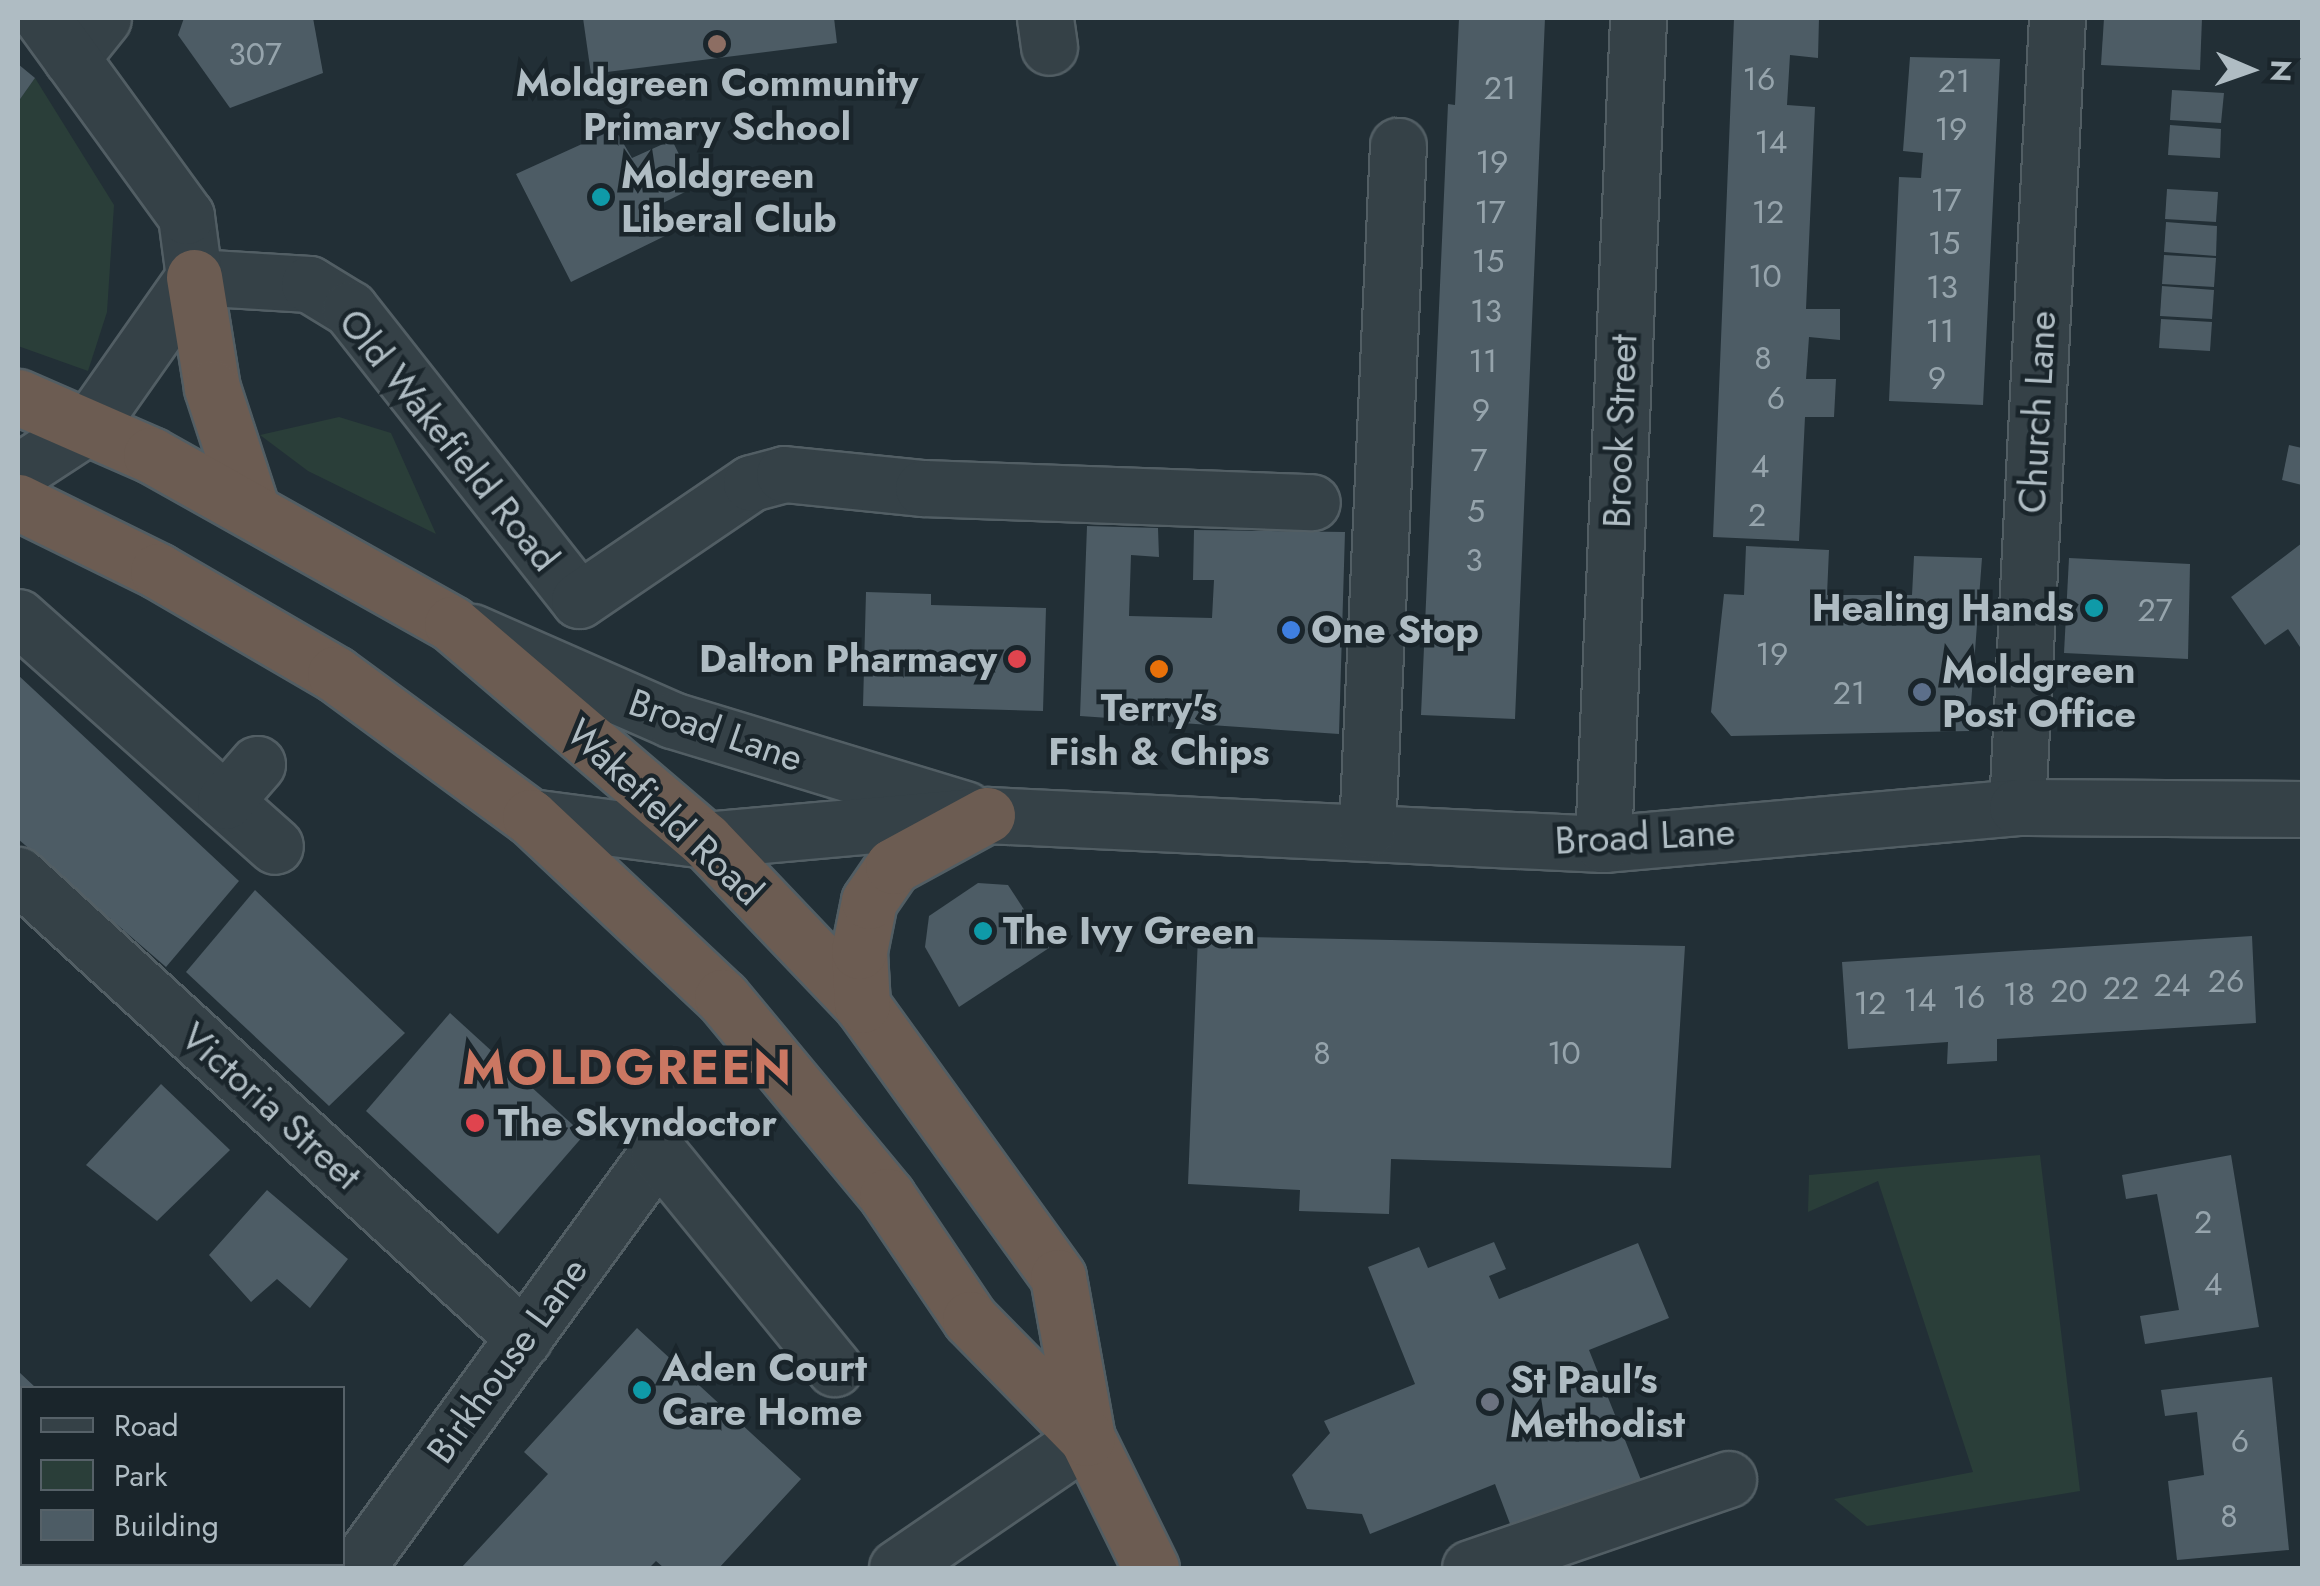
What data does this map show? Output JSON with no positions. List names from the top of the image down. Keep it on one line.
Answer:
{"streets":{"highway":["Wakefield Road"],"street":["Church Lane","Brook Street","Old Wakefield Road","Broad Lane","Victoria Street","Birkhouse Lane"]},"crossings":[["Church Lane","Broad Lane"],["Brook Street","Broad Lane"],["Broad Lane","Wakefield Road"],["Victoria Street","Birkhouse Lane"]],"districts":["MOLDGREEN"],"places":["Moldgreen Community Primary School","Moldgreen Liberal Club","Healing Hands","One Stop","Dalton Pharmacy","Terry's Fish & Chips","Moldgreen Post Office","The Ivy Green","The Skyndoctor","Aden Court Care Home","St Paul's Methodist"],"house_numbers":["307","16","21","21","19","14","19","17","17","12","15","15","10","13","13","11","8","11","9","6","9","7","4","5","2","3","27","19","21","26","24","22","20","18","16","14","12","8","10","2","4","6","8"],"legend":["Road","Park","Building"],"north":"right"}
